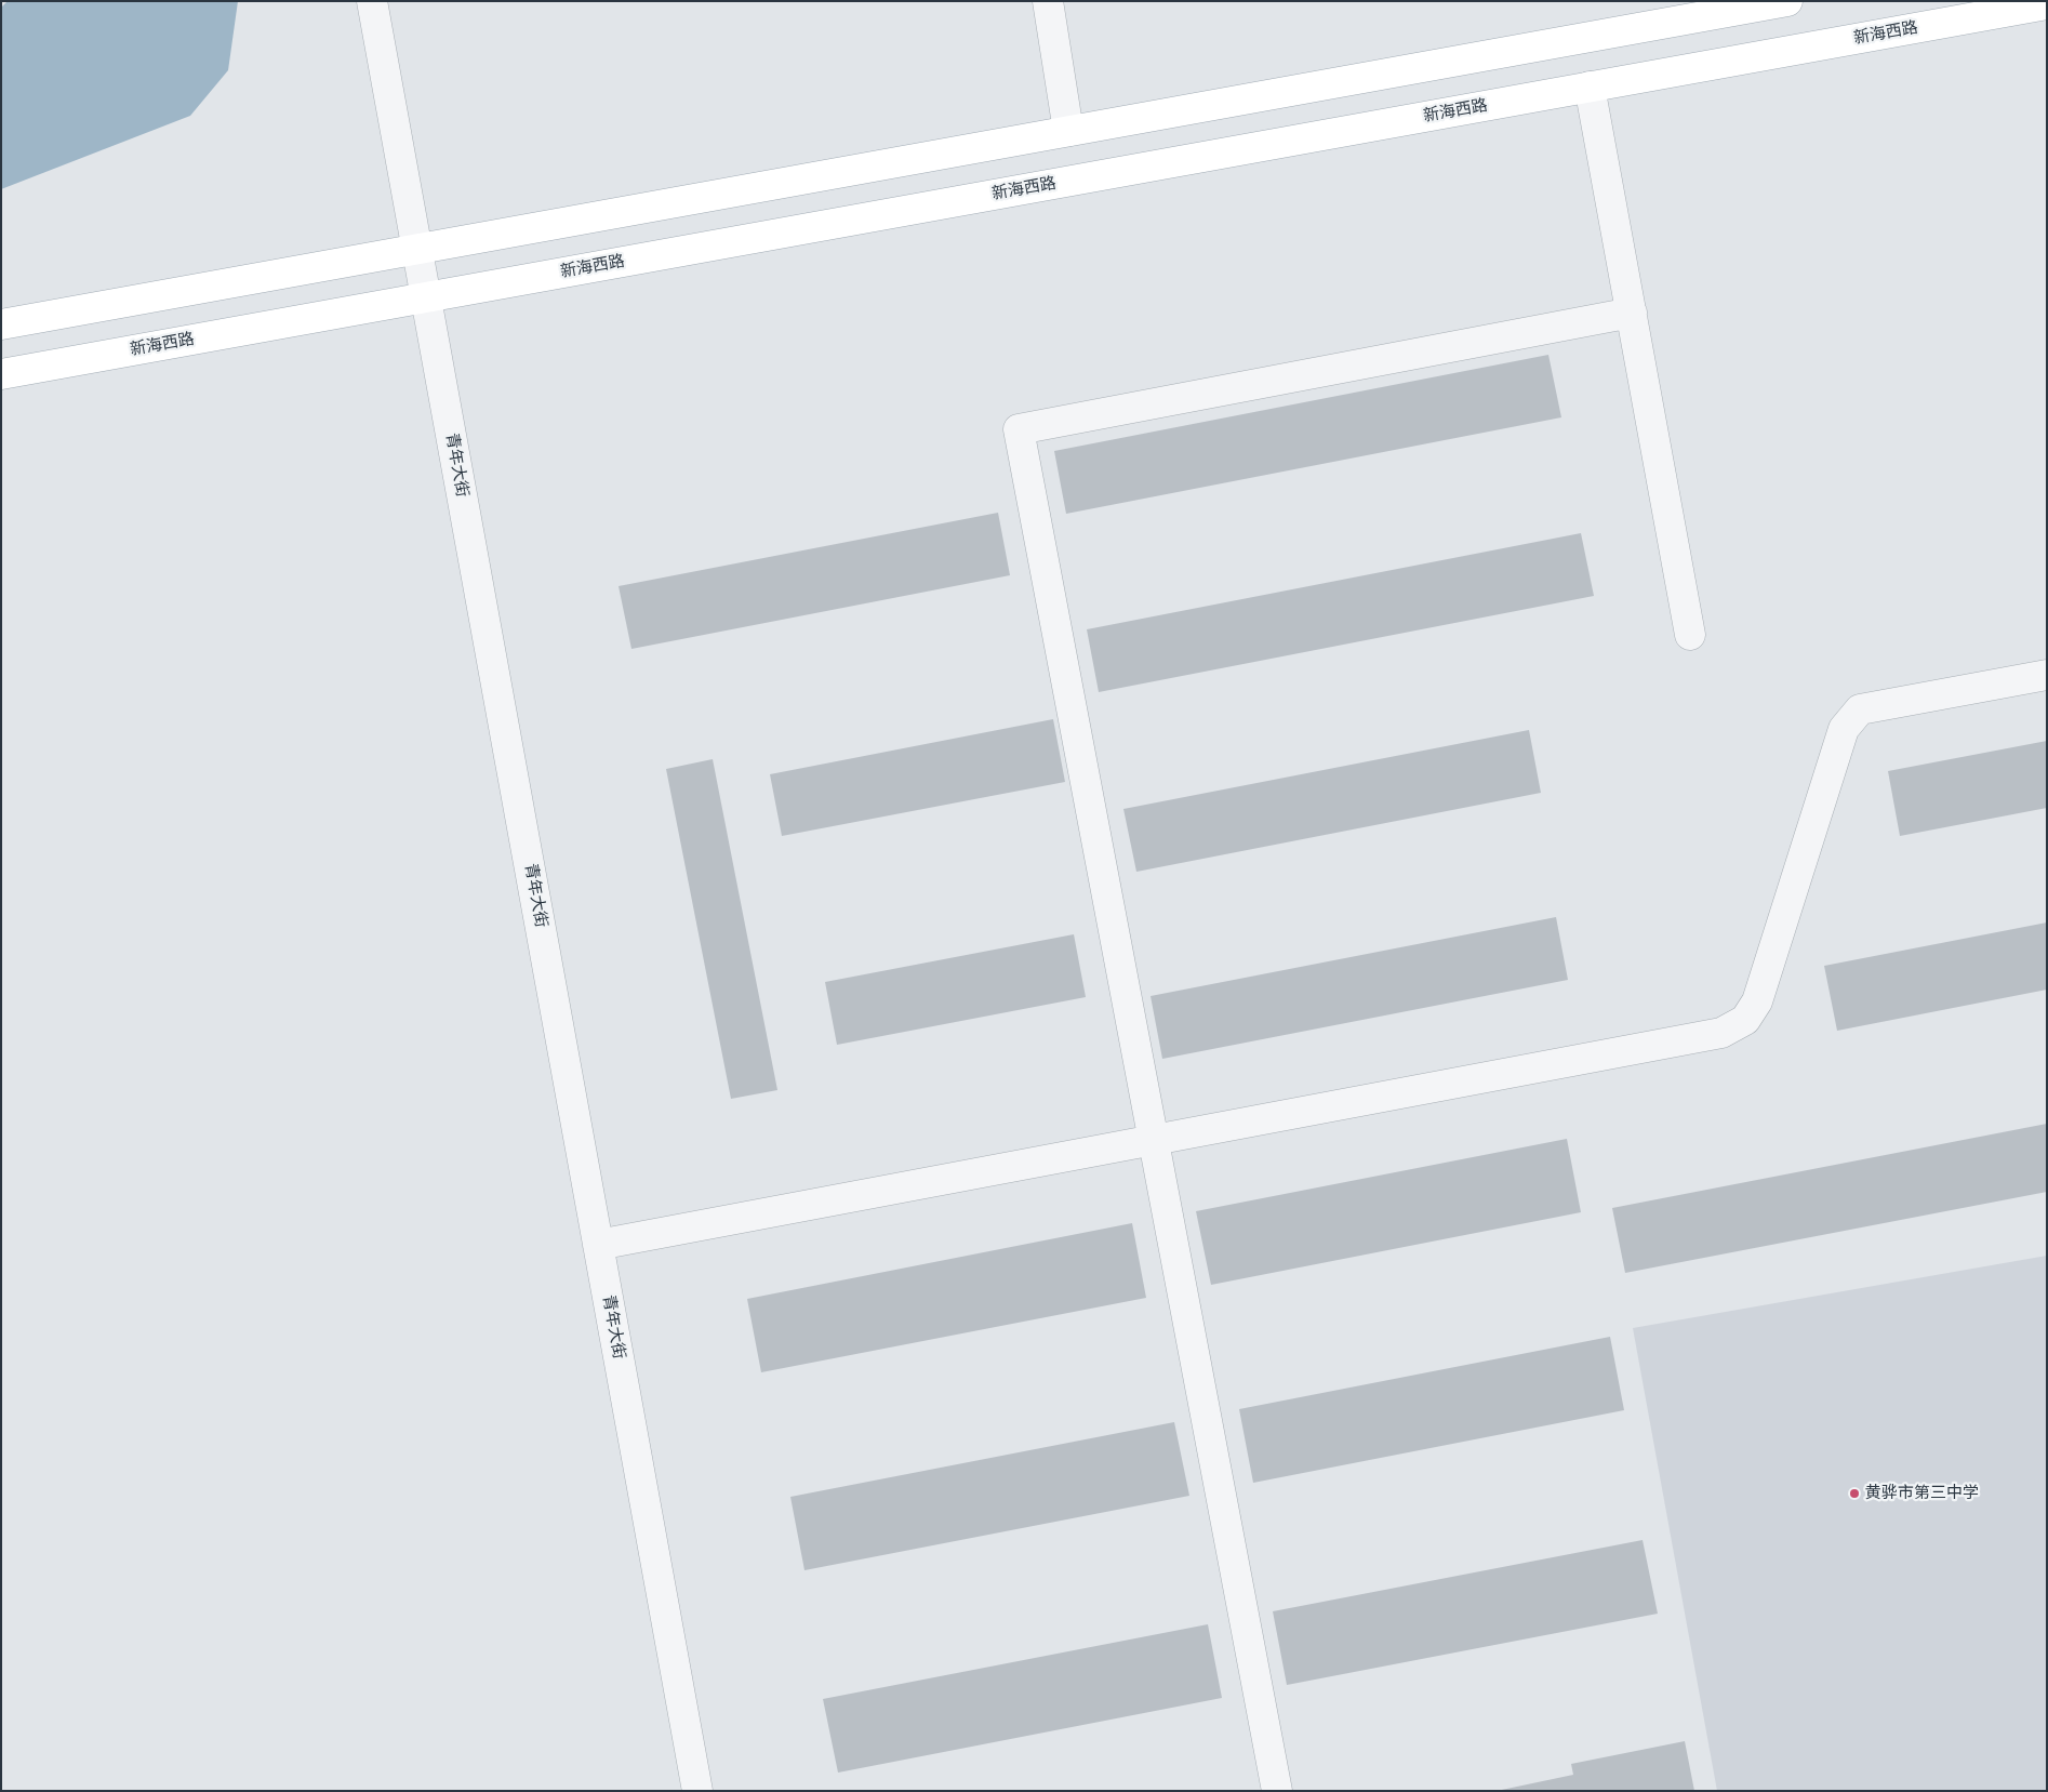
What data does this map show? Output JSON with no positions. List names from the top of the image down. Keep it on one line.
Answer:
{"streets":{"main road":["新海西路"],"street":["青年大街"]},"crossings":[["新海西路","青年大街"]],"places":["黄骅市第三中学"]}
